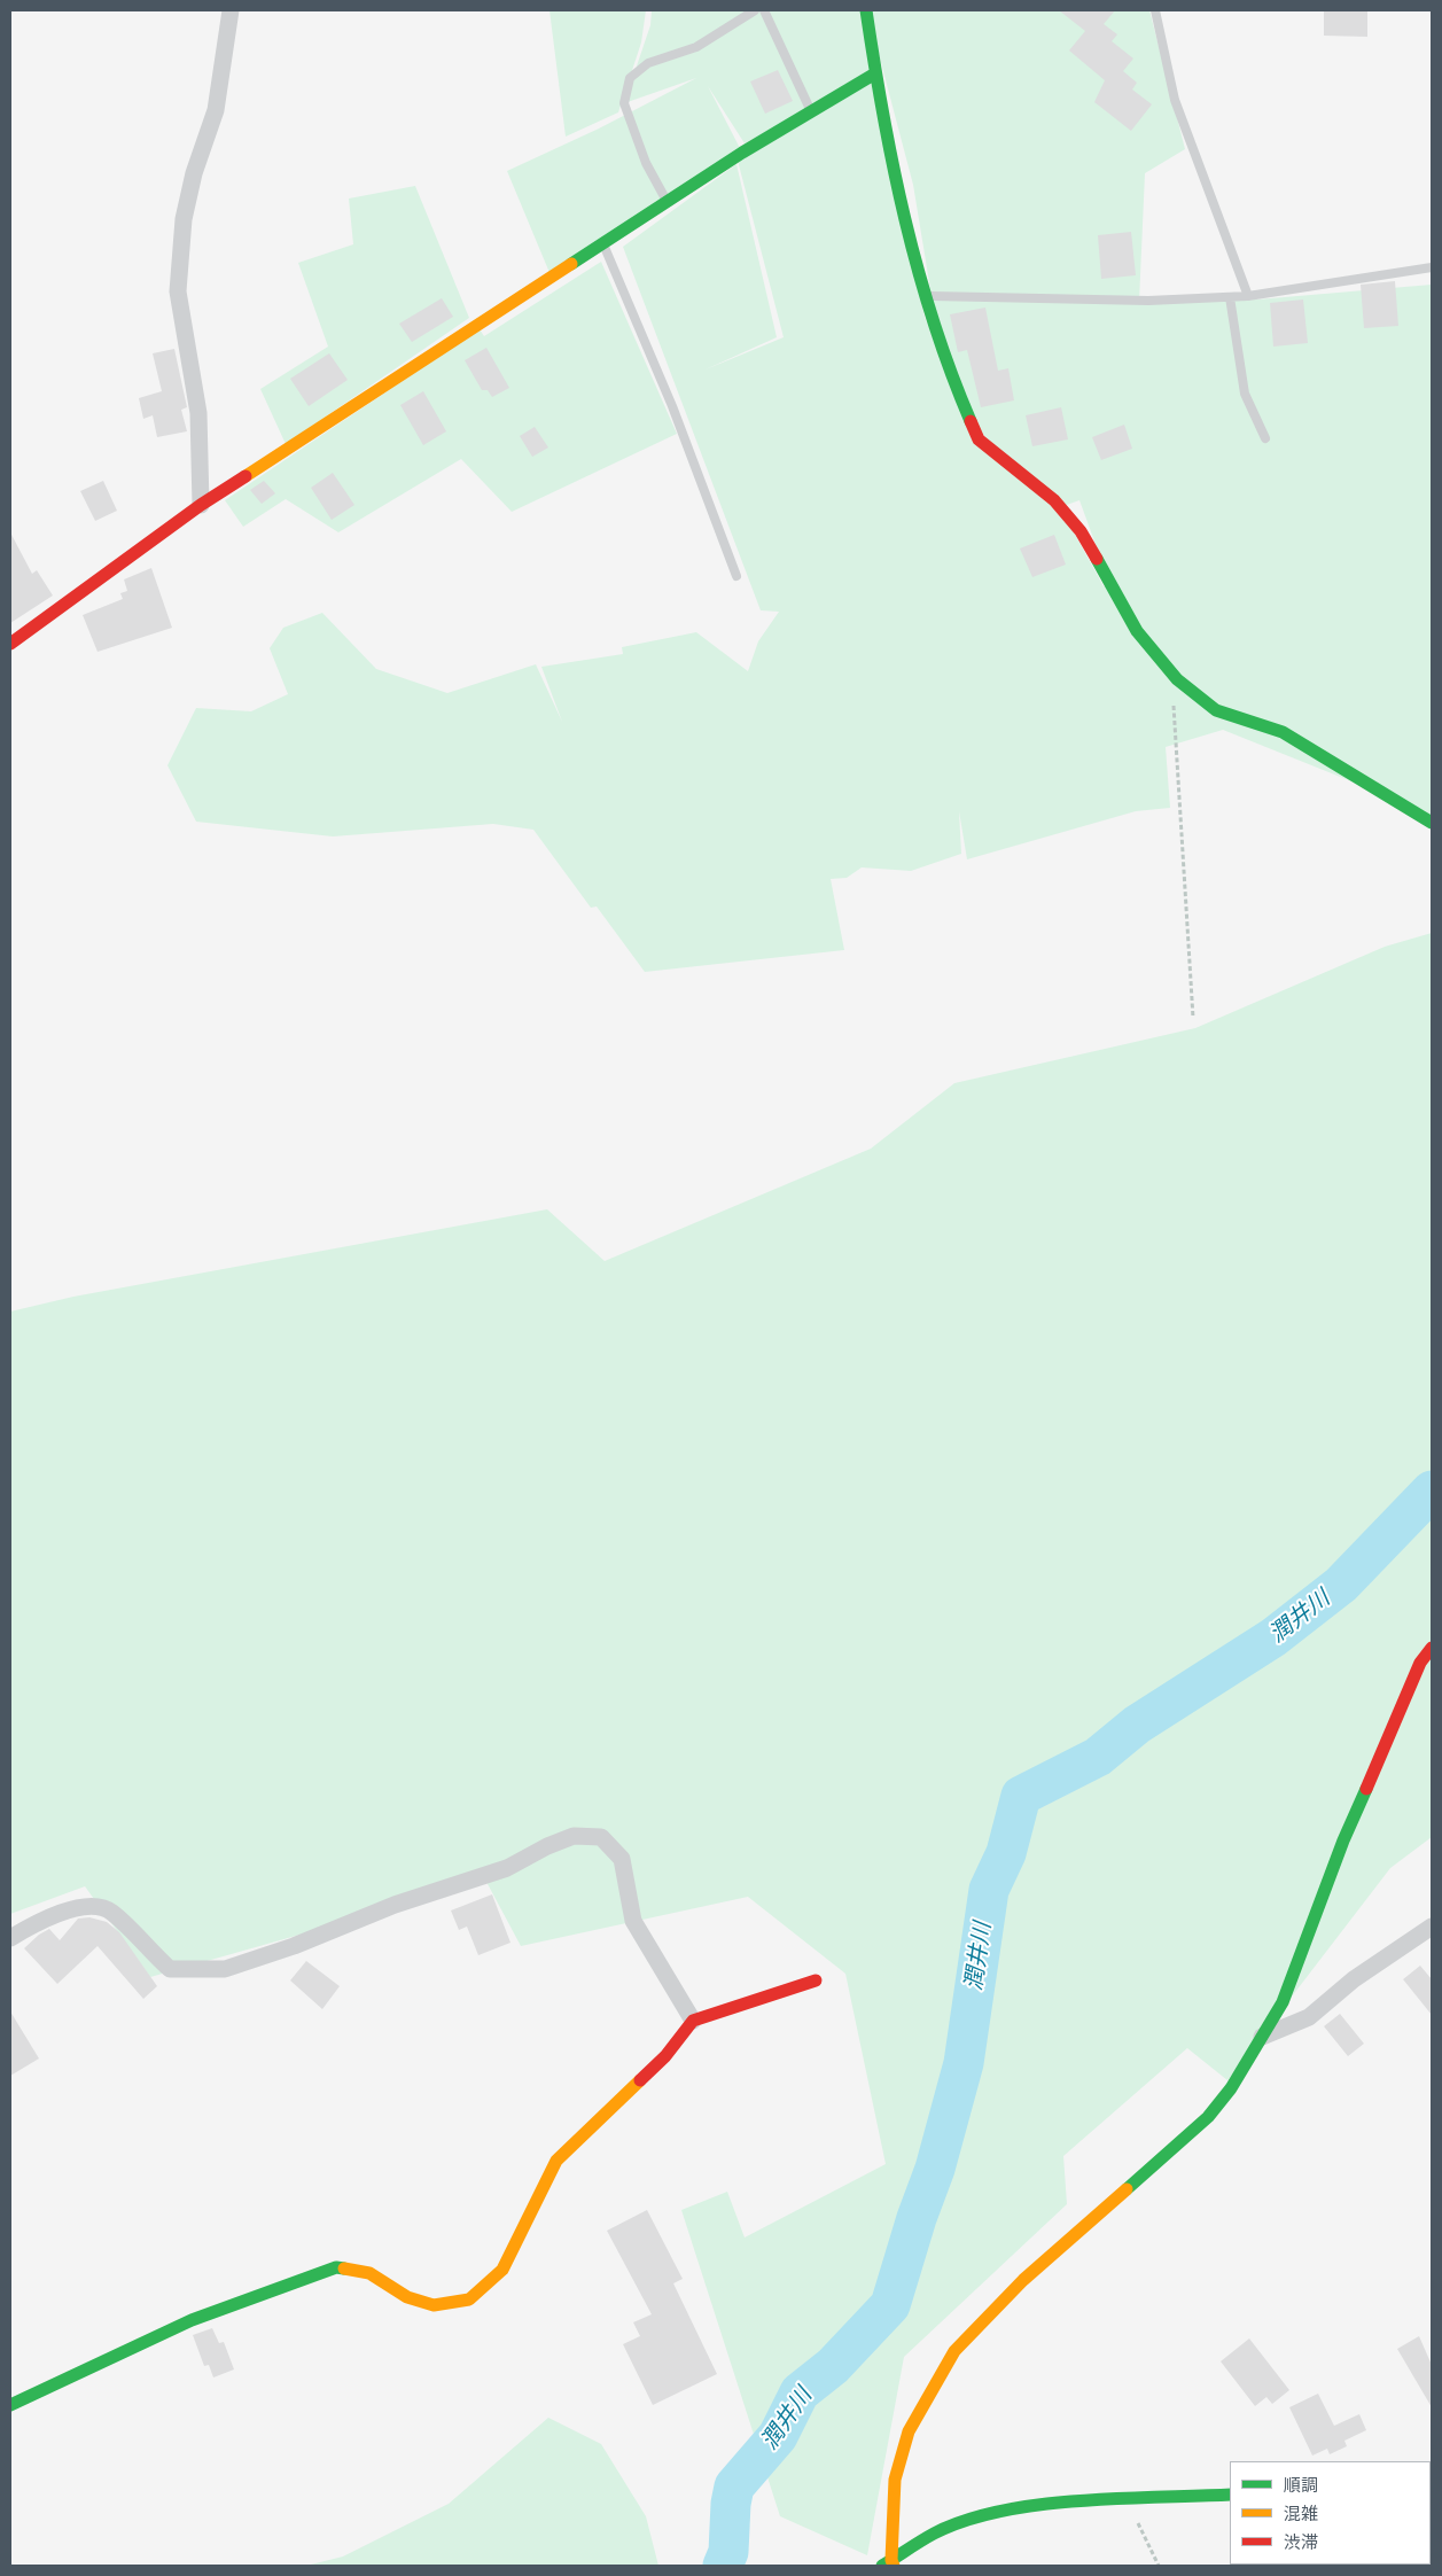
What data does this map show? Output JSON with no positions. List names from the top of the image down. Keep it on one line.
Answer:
{"water":["潤井川"],"legend":["順調","混雑","渋滞"]}
